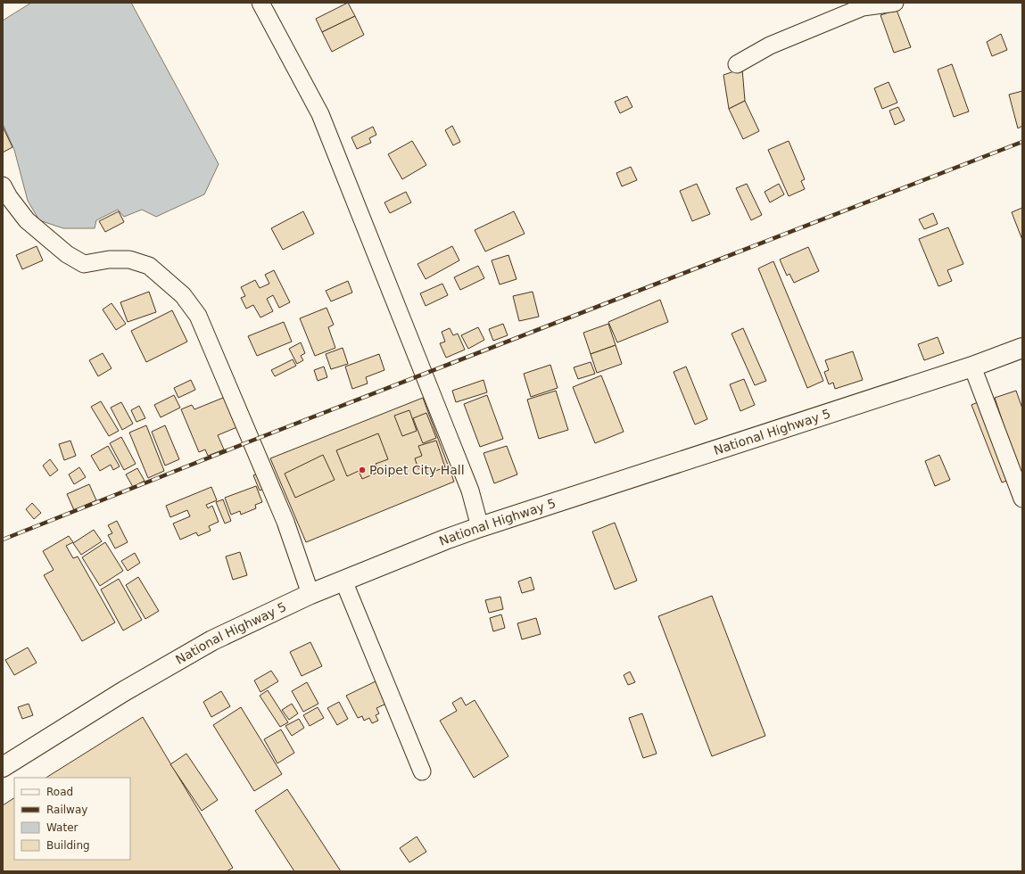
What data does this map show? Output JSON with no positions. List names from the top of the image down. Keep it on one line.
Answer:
{"streets":{"highway":["National Highway 5"]},"places":["Poipet City Hall"],"legend":["Road","Railway","Water","Building"]}
